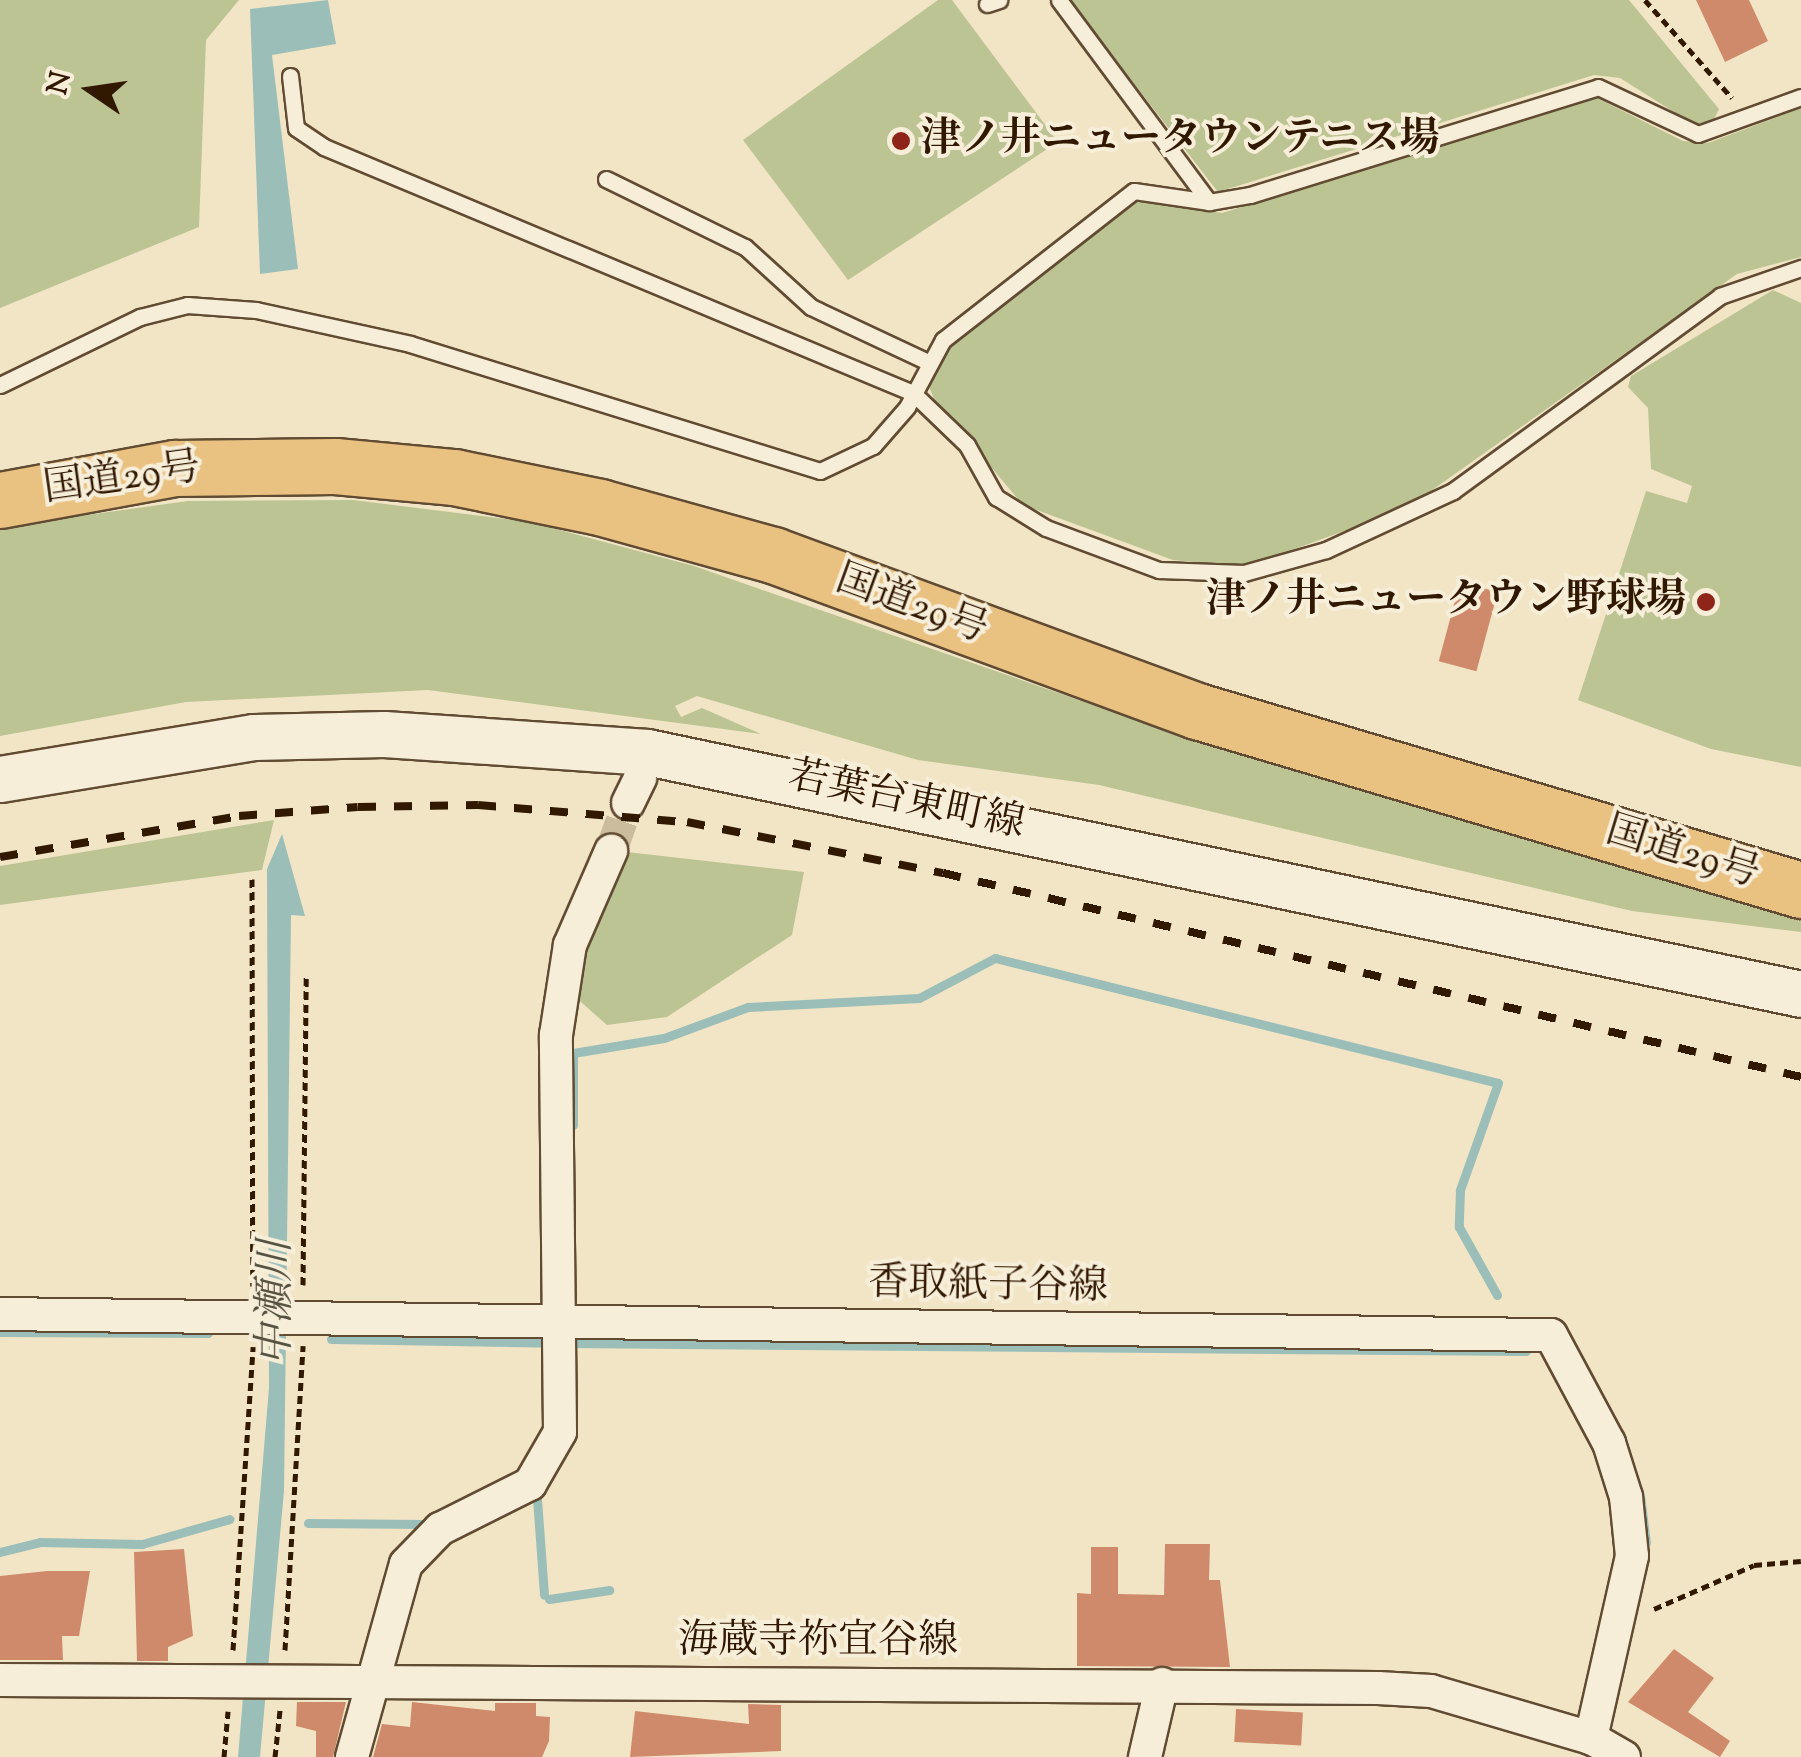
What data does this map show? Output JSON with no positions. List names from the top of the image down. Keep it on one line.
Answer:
{"streets":{"highway":["国道29号"],"main road":["若葉台東町線"],"street":["香取紙子谷線","海蔵寺祢宜谷線"]},"crossings":[["香取紙子谷線","海蔵寺祢宜谷線"]],"water":["中瀬川"],"places":["津ノ井ニュータウンテニス場","津ノ井ニュータウン野球場"],"north":"left"}
